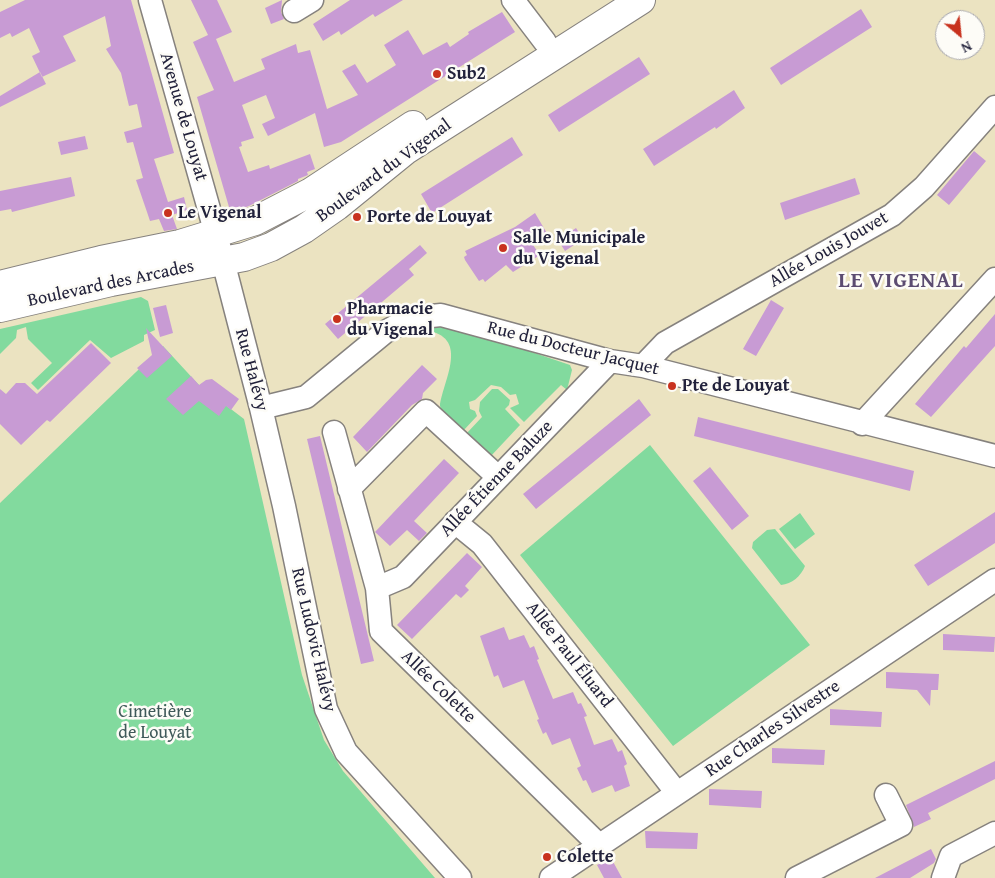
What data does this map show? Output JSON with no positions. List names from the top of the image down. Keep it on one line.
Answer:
{"streets":{"main road":["Boulevard du Vigenal","Boulevard des Arcades"],"street":["Avenue de Louyat","Allée Louis Jouvet","Rue du Docteur Jacquet","Rue Halévy","Allée Étienne Baluze","Rue Ludovic Halévy","Allée Paul Éluard","Allée Colette","Rue Charles Silvestre"]},"crossings":[["Avenue de Louyat","Boulevard du Vigenal"],["Avenue de Louyat","Boulevard des Arcades"],["Avenue de Louyat","Rue Halévy"],["Boulevard du Vigenal","Boulevard des Arcades"],["Boulevard du Vigenal","Rue Halévy"],["Allée Louis Jouvet","Rue du Docteur Jacquet"],["Boulevard des Arcades","Rue Halévy"],["Rue du Docteur Jacquet","Rue Halévy"],["Rue du Docteur Jacquet","Allée Étienne Baluze"],["Rue Halévy","Rue Ludovic Halévy"],["Allée Étienne Baluze","Allée Paul Éluard"],["Allée Étienne Baluze","Allée Colette"],["Allée Paul Éluard","Rue Charles Silvestre"],["Allée Colette","Rue Charles Silvestre"]],"districts":["LE VIGENAL"],"parks":["Cimetière de Louyat"],"places":["Sub2","Le Vigenal","Porte de Louyat","Salle Municipale du Vigenal","Pharmacie du Vigenal","Pte de Louyat","Colette"],"north":"bottom right"}
